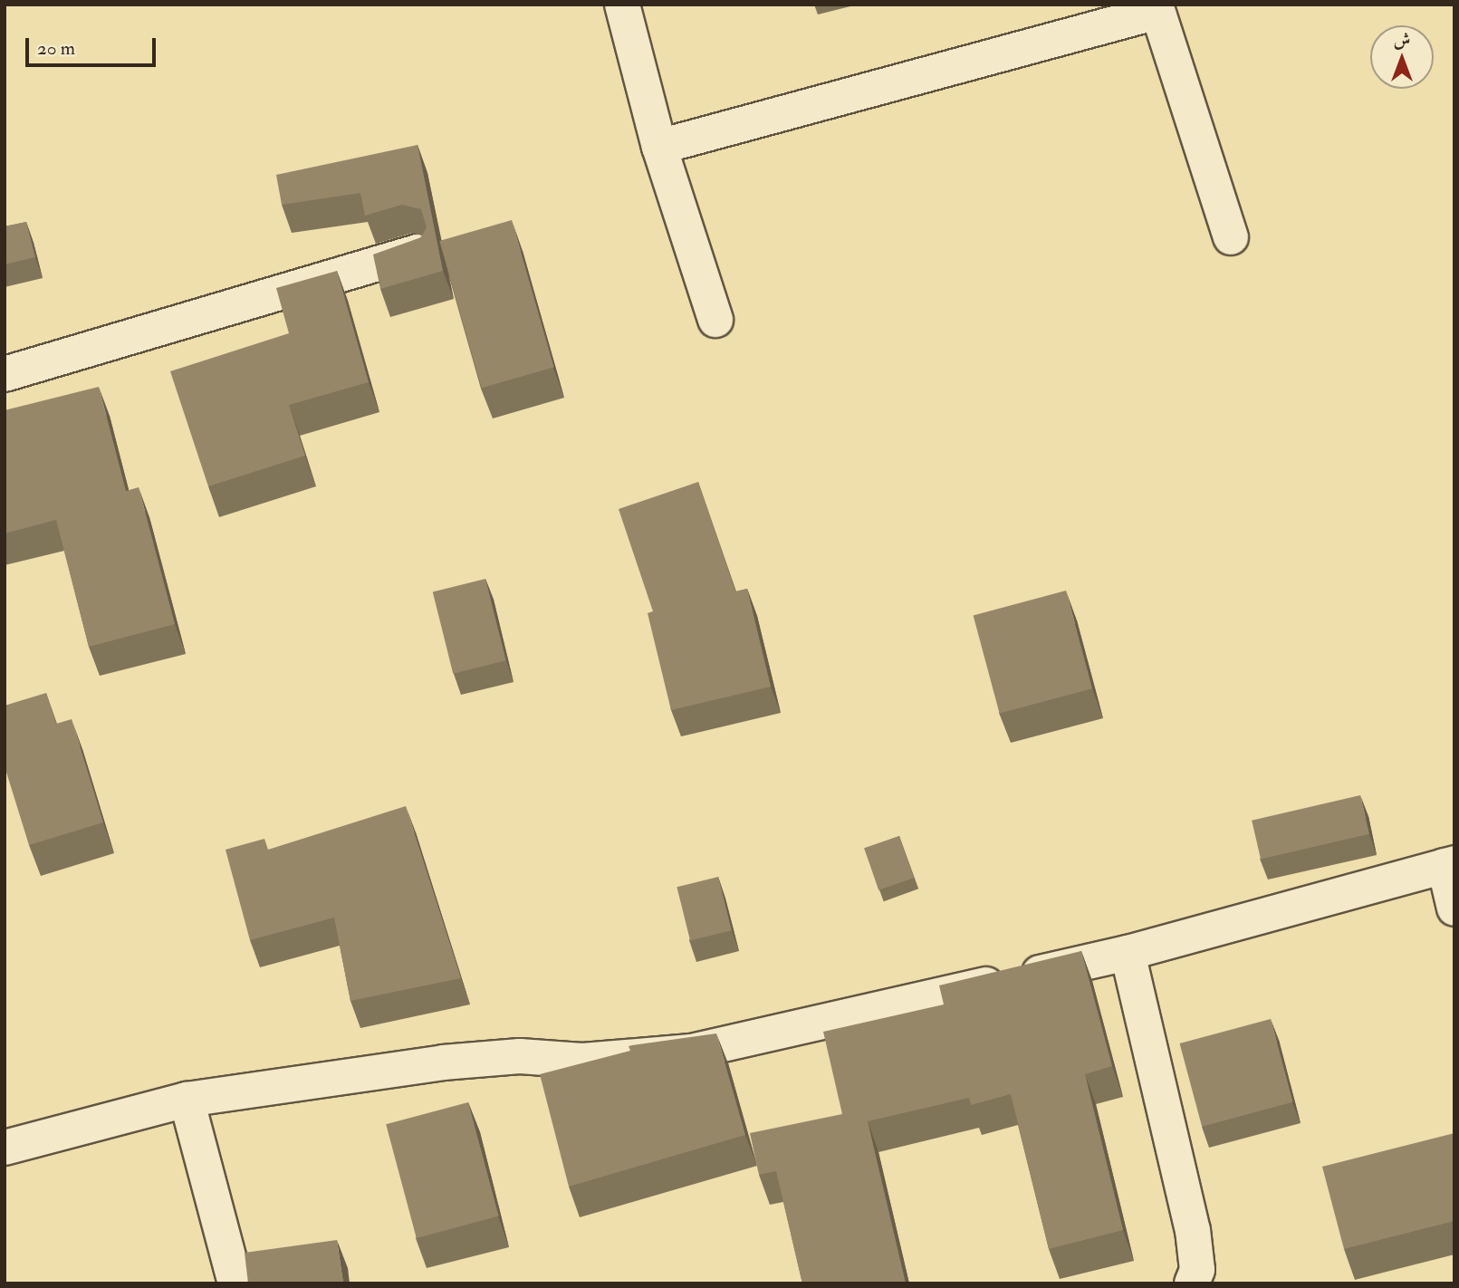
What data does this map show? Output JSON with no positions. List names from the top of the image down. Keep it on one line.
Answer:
{"scale_bar":"20 m","north":"top"}
